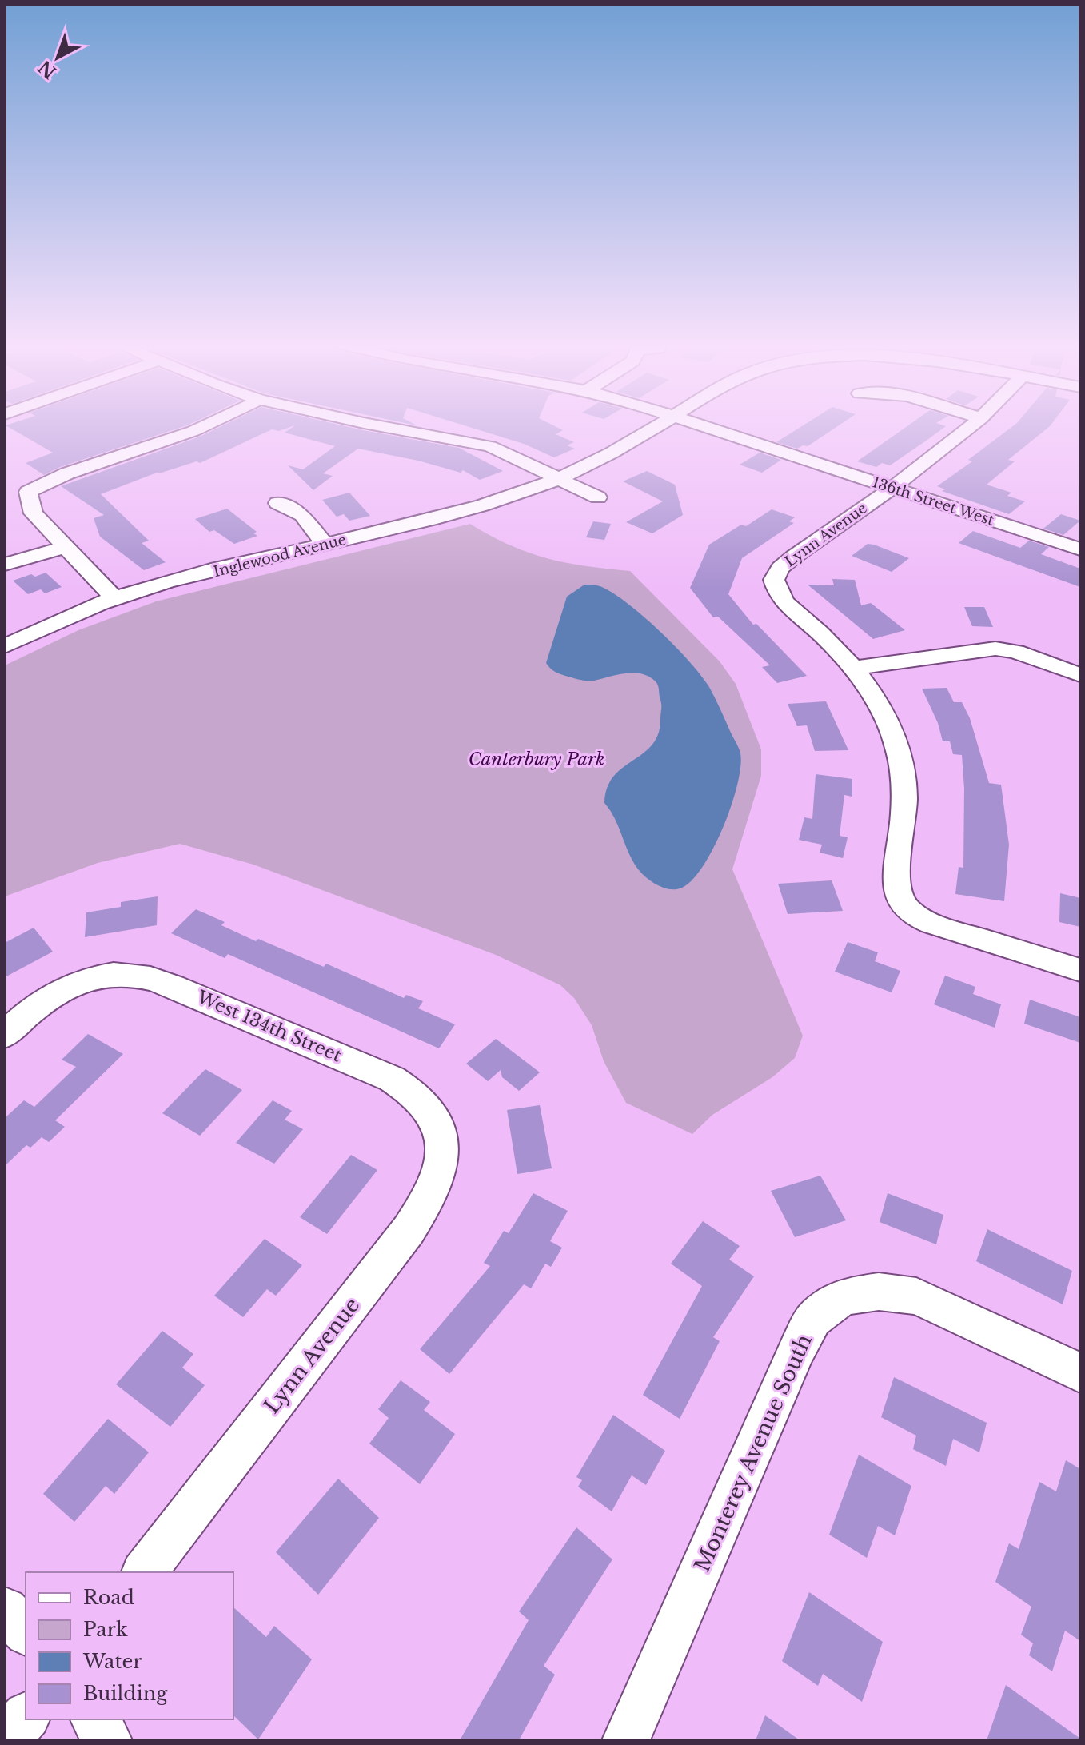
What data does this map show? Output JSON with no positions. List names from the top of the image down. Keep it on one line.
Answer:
{"streets":{"street":["136th Street West","Lynn Avenue","Inglewood Avenue","West 134th Street","Monterey Avenue South"]},"crossings":[["136th Street West","Lynn Avenue"],["Lynn Avenue","West 134th Street"]],"parks":["Canterbury Park"],"legend":["Road","Park","Water","Building"],"north":"bottom left"}
